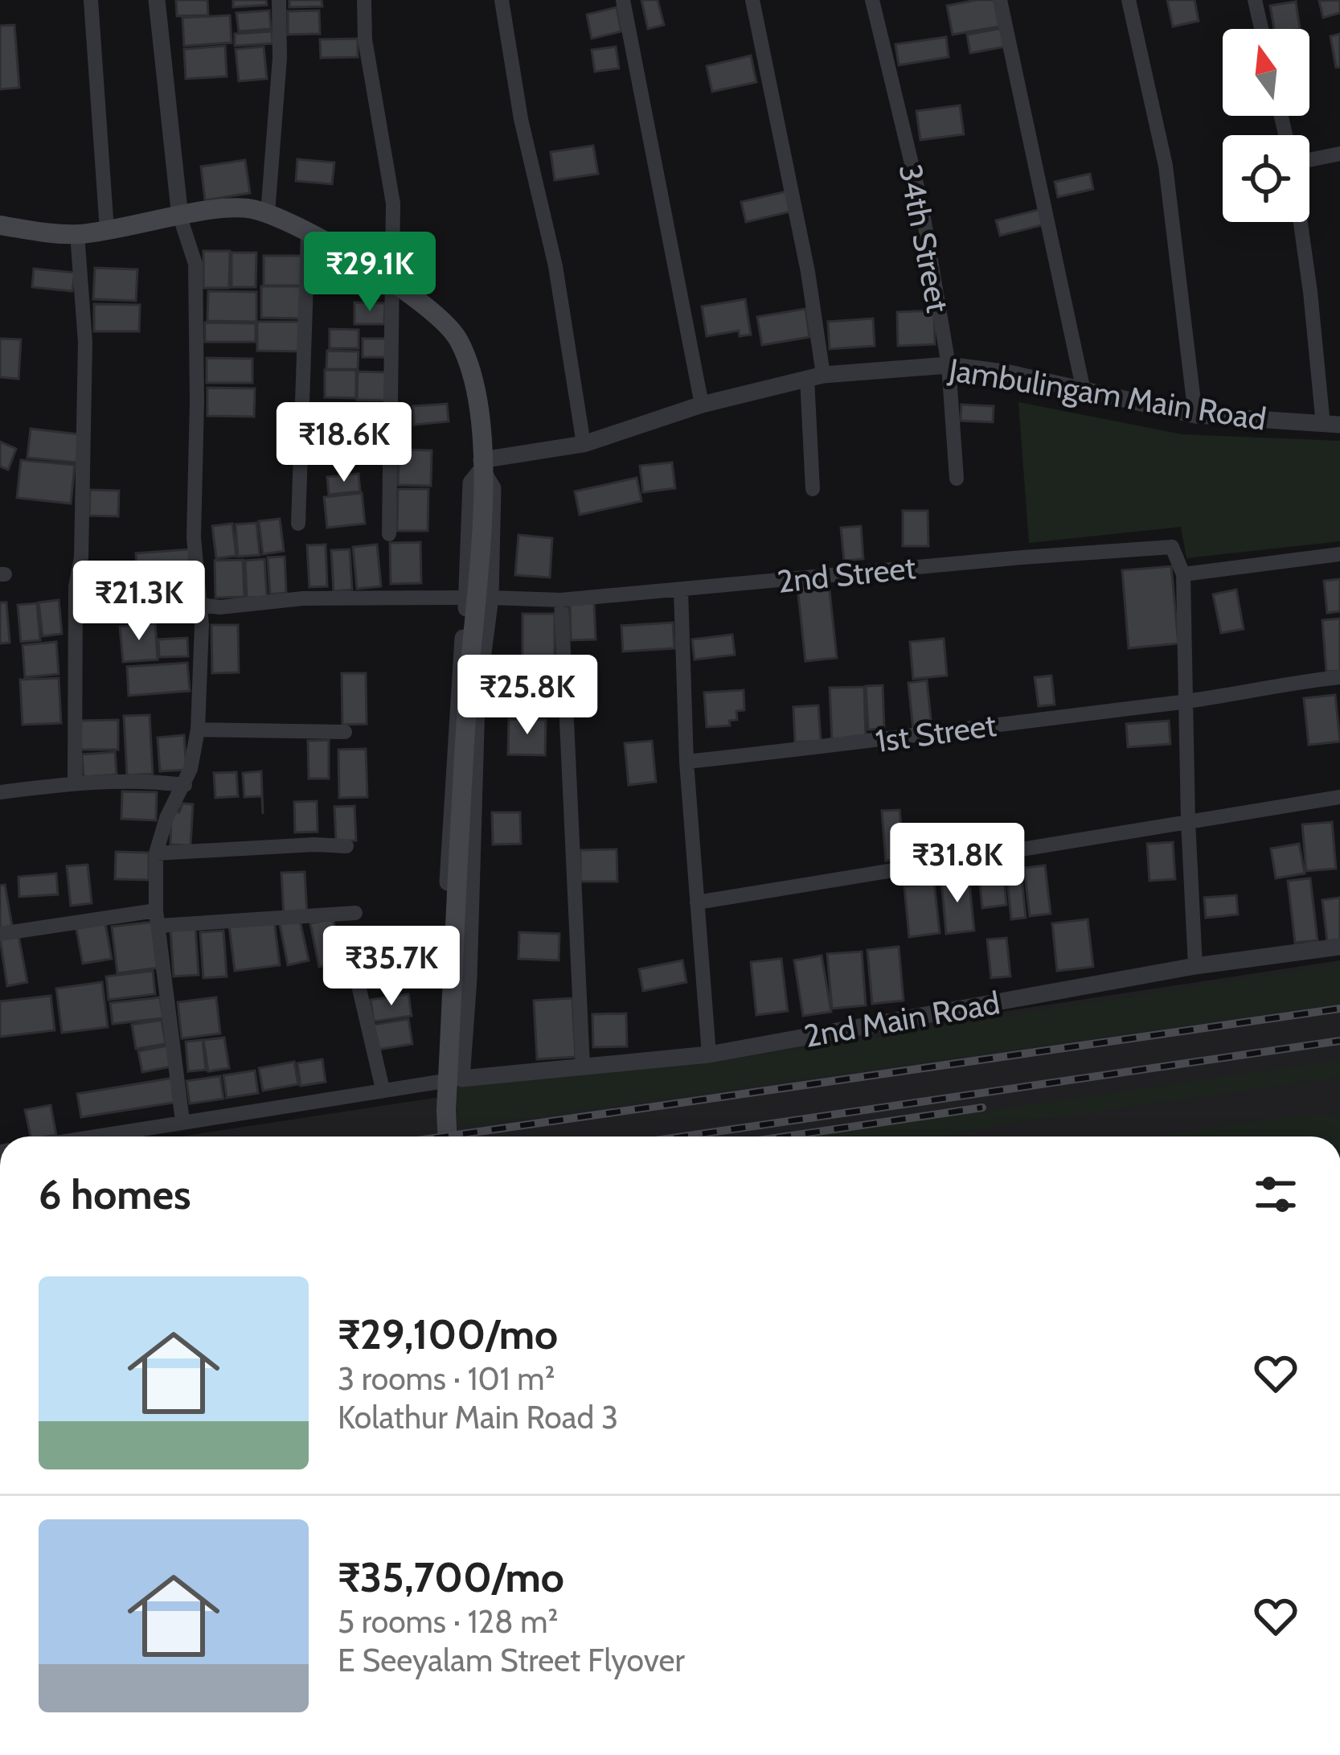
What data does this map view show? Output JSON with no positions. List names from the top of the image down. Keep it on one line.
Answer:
{"streets":{"street":["34th Street","Jambulingam Main Road","2nd Street","1st Street","2nd Main Road"]},"crossings":[["34th Street","Jambulingam Main Road"]],"north":"top","page":{"price":["₹29.1K","₹18.6K","₹21.3K","₹25.8K","₹31.8K","₹35.7K"],"heading":"6 homes","list":[{"name":"₹29,100/mo","note":"3 rooms · 101 m² · Kolathur Main Road 3"},{"name":"₹35,700/mo","note":"5 rooms · 128 m² · E Seeyalam Street Flyover"}]}}
